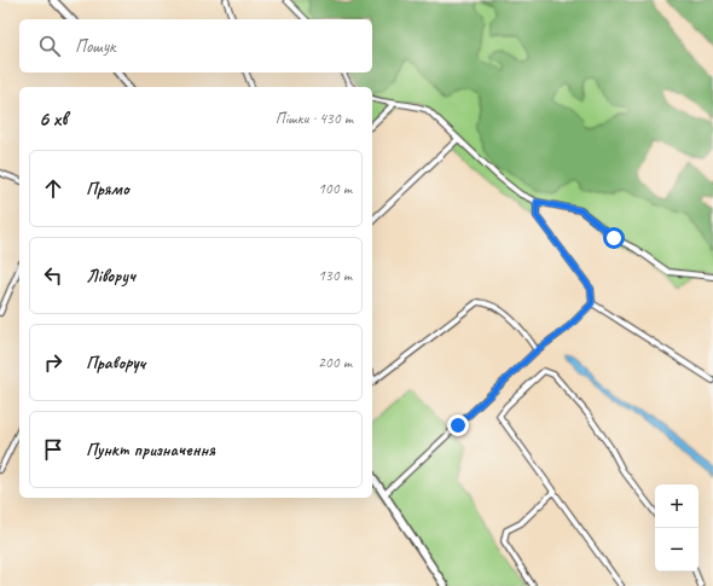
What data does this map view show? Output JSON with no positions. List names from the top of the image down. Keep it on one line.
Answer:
{"page":{"search":"Пошук","heading":["6 хв","Пішки · 430 m"],"list":[["Прямо","100 m"],["Ліворуч","130 m"],["Праворуч","200 m"],"Пункт призначення"],"map_buttons":["+","−"]}}
